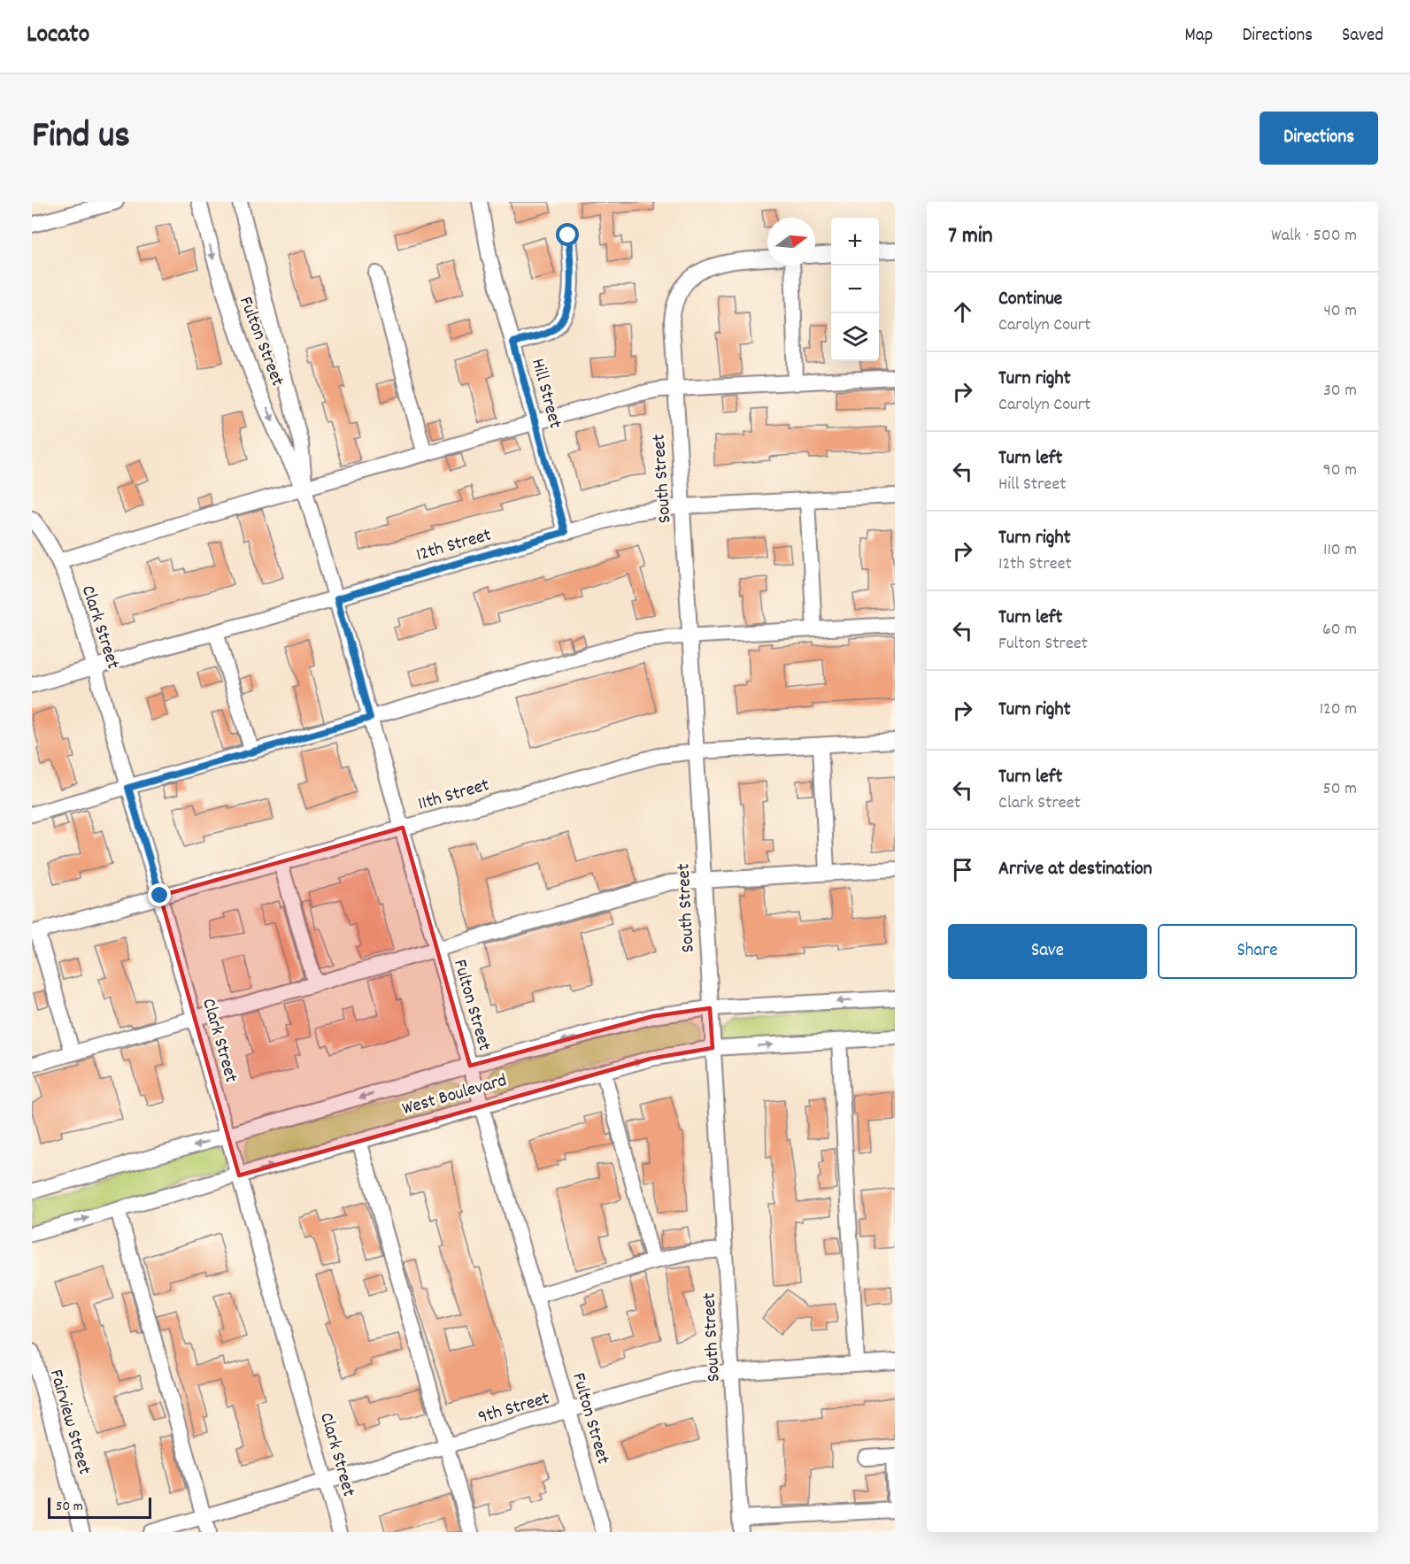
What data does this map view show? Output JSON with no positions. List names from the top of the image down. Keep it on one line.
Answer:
{"streets":{"street":["Fulton Street","Hill Street","South Street","12th Street","Clark Street","11th Street","West Boulevard","9th Street","Fairview Street"]},"crossings":[["Fulton Street","12th Street"],["Fulton Street","11th Street"],["Fulton Street","West Boulevard"],["Fulton Street","9th Street"],["Hill Street","12th Street"],["South Street","12th Street"],["South Street","11th Street"],["South Street","West Boulevard"],["South Street","9th Street"],["12th Street","Clark Street"],["Clark Street","11th Street"],["Clark Street","West Boulevard"],["Clark Street","9th Street"]],"scale_bar":"50 m","north":"right","page":{"header":"Locato","nav":["Map","Directions","Saved"],"title":"Find us","buttons":["Directions",["Save","Share"]],"heading":["7 min","Walk · 500 m"],"map_buttons":["+","−"],"list":[["Continue","Carolyn Court","40 m"],["Turn right","Carolyn Court","30 m"],["Turn left","Hill Street","90 m"],["Turn right","12th Street","110 m"],["Turn left","Fulton Street","60 m"],["Turn right","120 m"],["Turn left","Clark Street","50 m"],"Arrive at destination"],"scale":"50 m"}}
